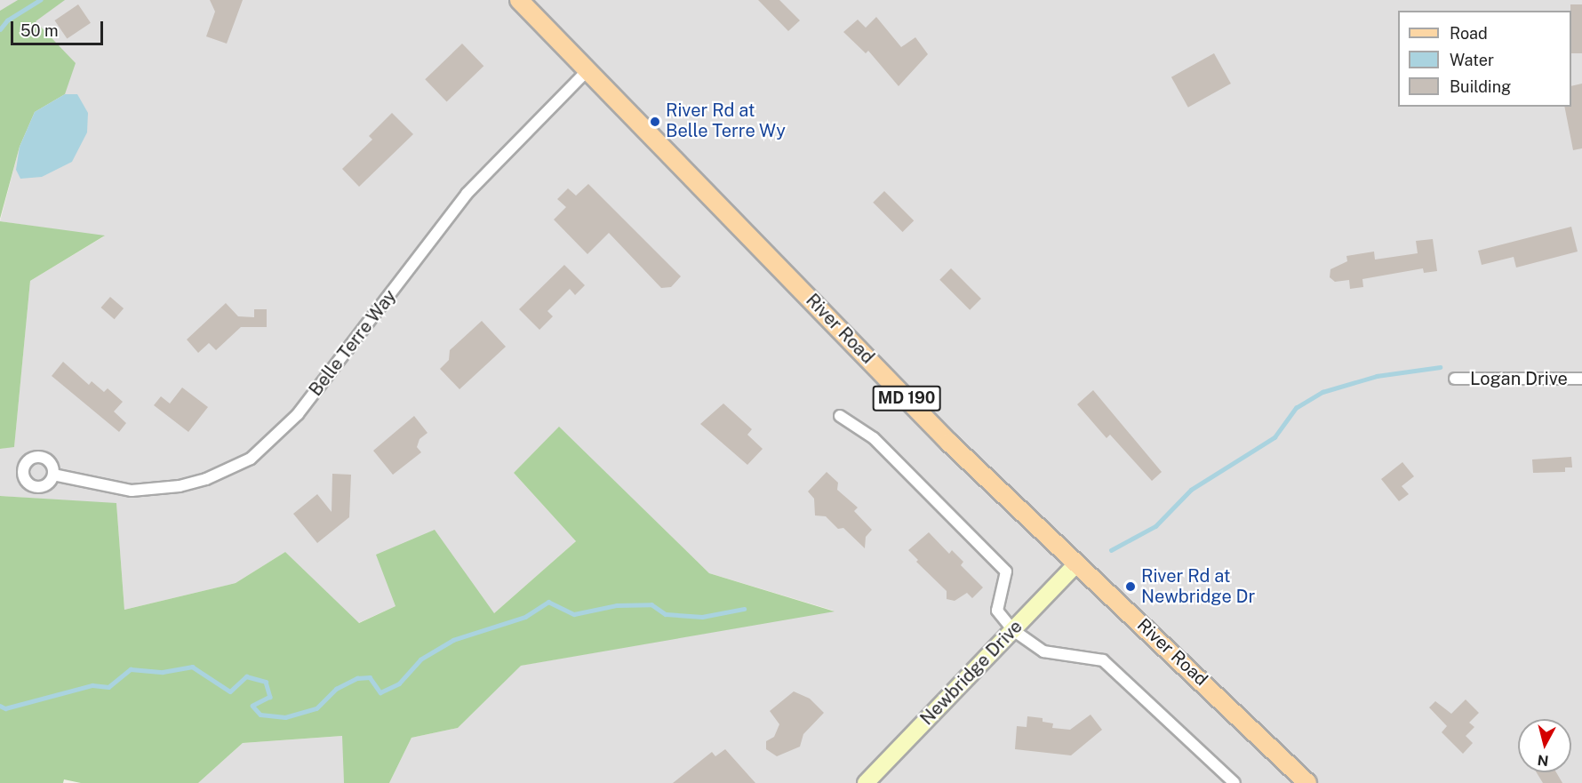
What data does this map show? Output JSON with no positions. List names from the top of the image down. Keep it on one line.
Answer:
{"streets":{"main road":["River Road","MD 190"],"street":["Belle Terre Way","Logan Drive","Newbridge Drive"]},"crossings":[["River Road","Belle Terre Way"],["River Road","Newbridge Drive"]],"places":["River Rd at Belle Terre Wy","River Rd at Newbridge Dr"],"legend":["Road","Water","Building"],"scale_bar":"50 m","north":"bottom"}
